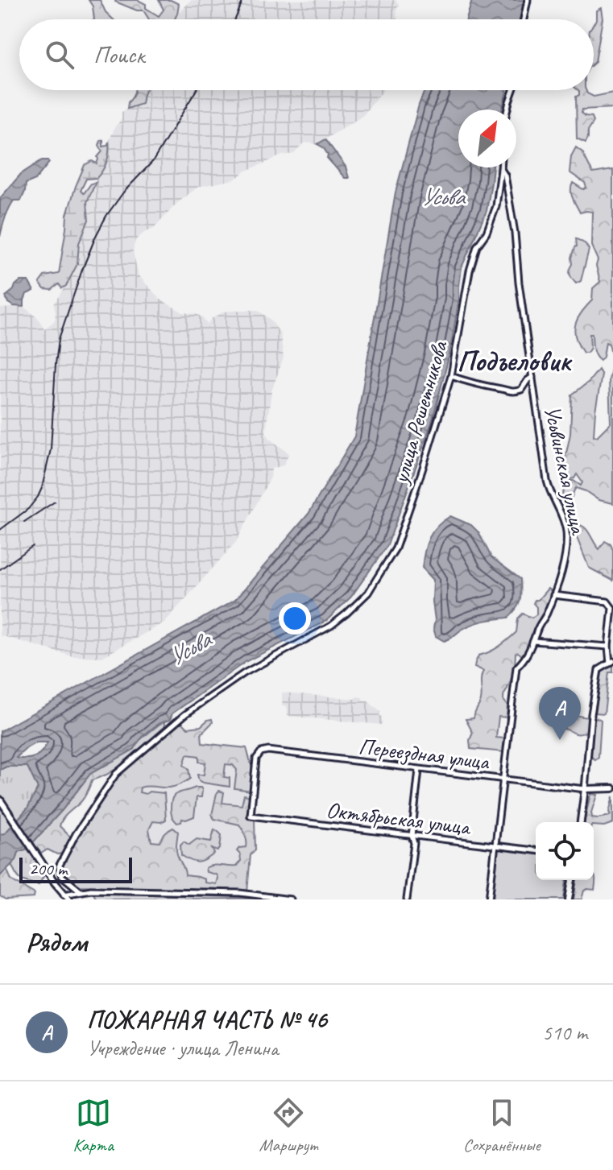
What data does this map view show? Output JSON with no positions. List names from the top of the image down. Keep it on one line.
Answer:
{"streets":{"street":["улица Решетникова","Усьвинская улица","Переездная улица","Октябрьская улица"]},"crossings":[["улица Решетникова","Усьвинская улица"],["Усьвинская улица","Переездная улица"],["Усьвинская улица","Октябрьская улица"],["Переездная улица","Октябрьская улица"]],"districts":["Подъеловик"],"water":["Усьва"],"scale_bar":"200 m","north":"top right","page":{"search":"Поиск","pins":"A","scale":"200 m","heading":"Рядом","list":[{"mark":"A","name":"ПОЖАРНАЯ ЧАСТЬ № 46","note":"Учреждение · улица Ленина","value":"510 m"}],"nav":["Карта","Маршрут","Сохранённые"]}}
